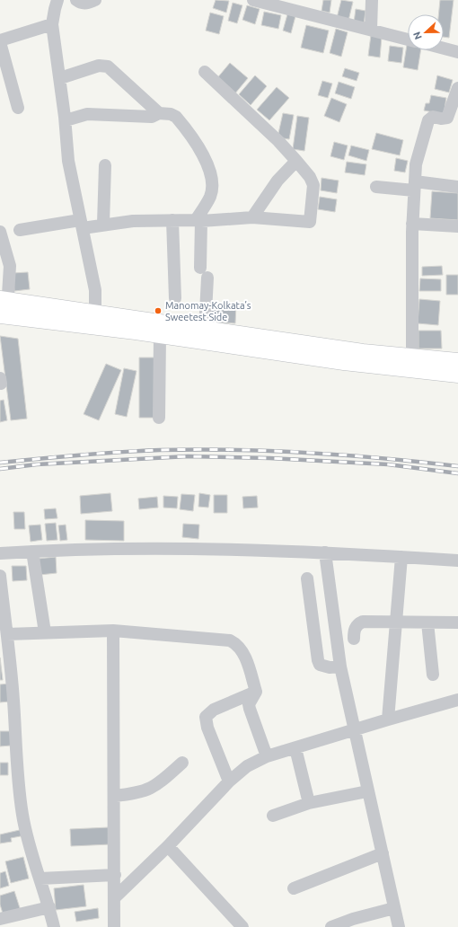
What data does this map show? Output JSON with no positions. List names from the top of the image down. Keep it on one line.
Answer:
{"places":["Manomay-Kolkata’s Sweetest Side"],"north":"left"}
